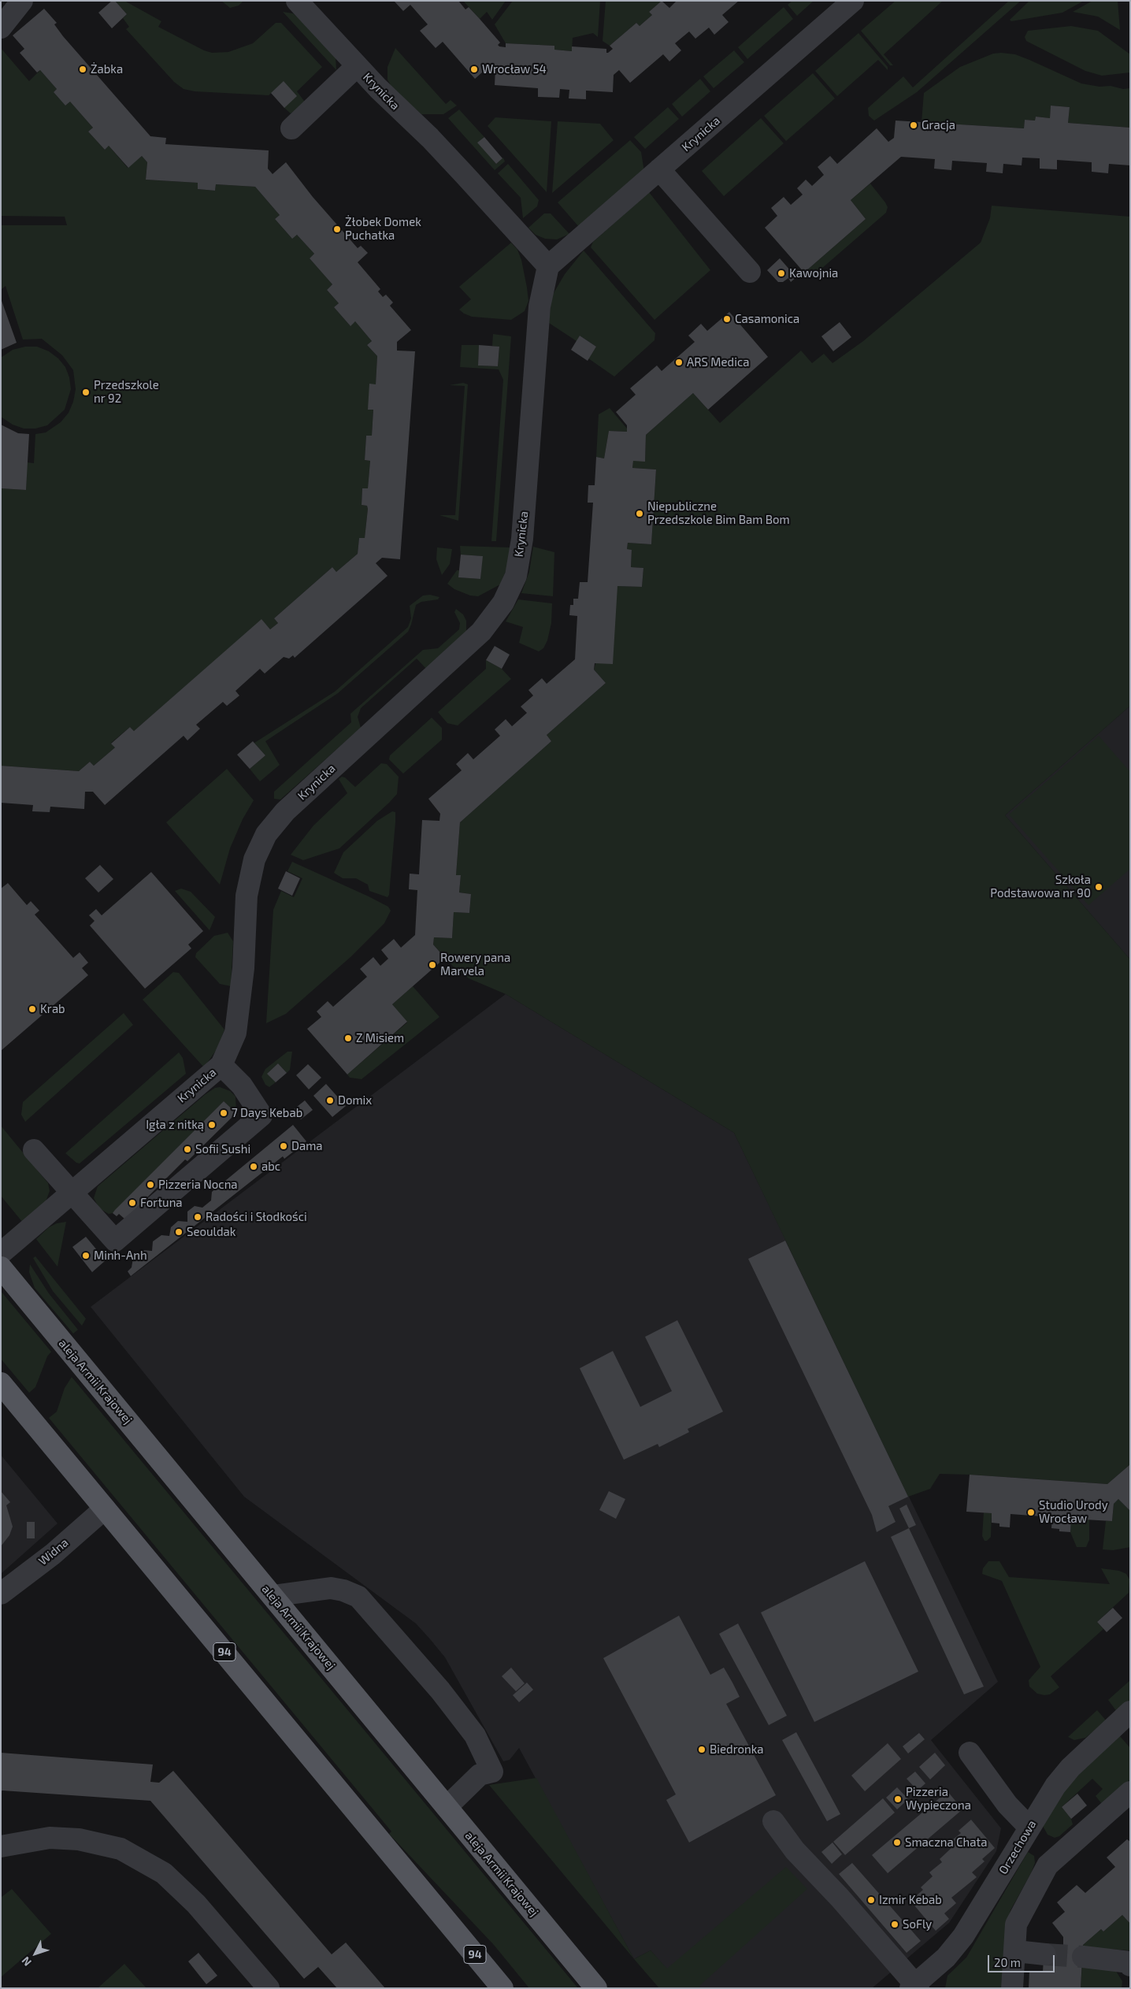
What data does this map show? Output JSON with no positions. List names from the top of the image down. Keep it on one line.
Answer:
{"streets":{"main road":["aleja Armii Krajowej","94"],"street":["Krynicka","Widna","Orzechowa"]},"crossings":[["Widna","94"]],"places":["Żabka","Wrocław 54","Gracja","Żłobek Domek Puchatka","Kawojnia","Casamonica","ARS Medica","Przedszkole nr 92","Niepubliczne Przedszkole Bim Bam Bom","Szkoła Podstawowa nr 90","Rowery pana Marvela","Krab","Z Misiem","Domix","7 Days Kebab","Igła z nitką","Dama","Sofii Sushi","abc","Pizzeria Nocna","Fortuna","Radości i Słodkości","Seouldak","Minh-Anh","Studio Urody Wrocław","Biedronka","Pizzeria Wypieczona","Smaczna Chata","Izmir Kebab","SoFly"],"scale_bar":"20 m","north":"bottom left"}
